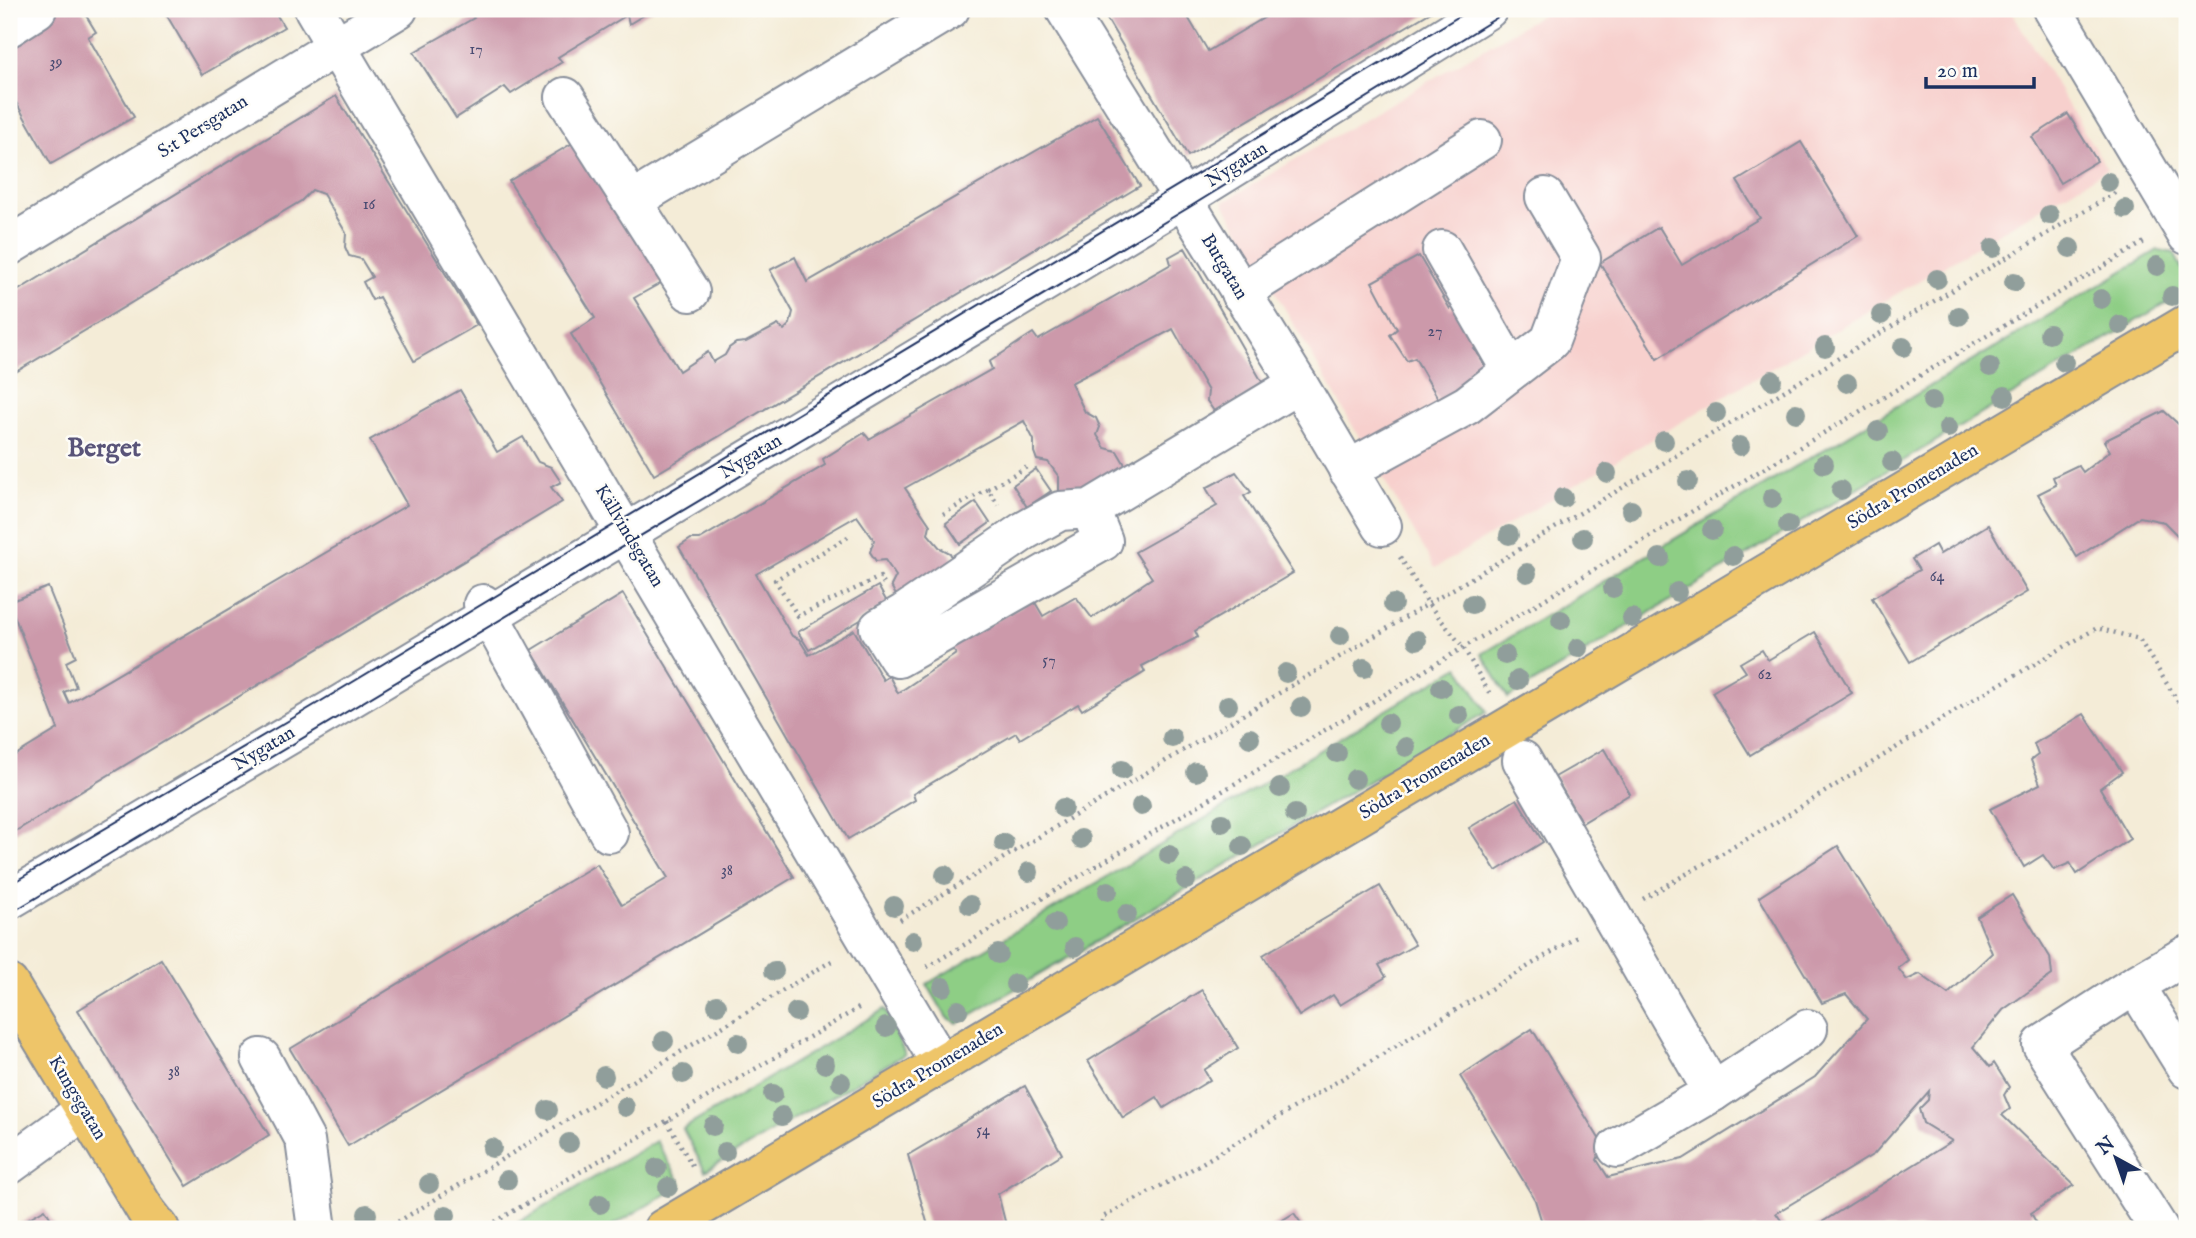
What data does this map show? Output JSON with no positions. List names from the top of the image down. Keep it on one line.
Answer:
{"streets":{"main road":["Södra Promenaden","Kungsgatan"],"street":["S:t Persgatan","Nygatan","Butgatan","Källvindsgatan"]},"crossings":[["S:t Persgatan","Källvindsgatan"],["Nygatan","Butgatan"],["Nygatan","Källvindsgatan"],["Södra Promenaden","Källvindsgatan"]],"districts":["Berget"],"house_numbers":["17","39","16","27","64","57","62","38","38","54"],"scale_bar":"20 m","north":"top left"}
